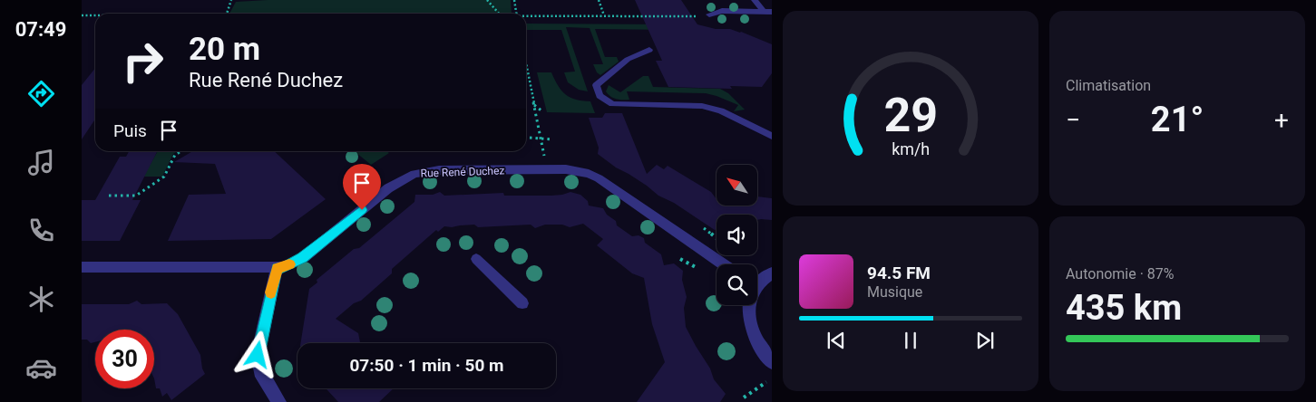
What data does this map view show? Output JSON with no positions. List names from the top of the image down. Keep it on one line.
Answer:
{"streets":{"street":["Rue René Duchez"]},"north":"top left","page":{"tabs":"07:49","tile":["Climatisation",["Autonomie · 87%","435 km"]],"turn":["20 m","Rue René Duchez"],"heat":["−","21°","+"],"then":"Puis","song":["94.5 FM","Musique"],"limit":"30","trip":"07:50 · 1 min · 50 m","gauge":["29","km/h"]}}
